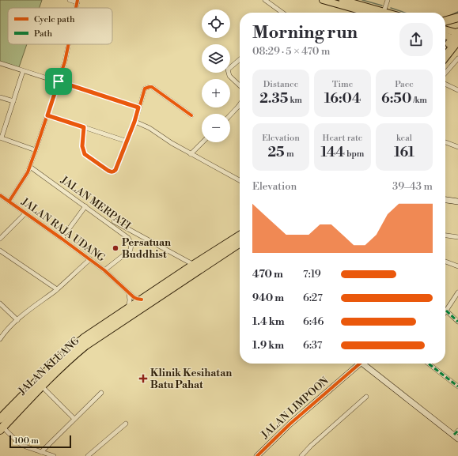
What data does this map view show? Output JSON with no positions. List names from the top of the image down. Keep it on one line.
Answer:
{"streets":{"highway":["JALAN KLUANG"],"street":["JALAN MERPATI","JALAN RAJA UDANG","JALAN LIMPOON"]},"crossings":[["JALAN MERPATI","JALAN RAJA UDANG"]],"places":{"other":["Persatuan Buddhist"],"health":["Klinik Kesihatan Batu Pahat"]},"legend":["Cycle path","Path"],"scale_bar":"100 m","page":{"map_buttons":["+","−"],"heading":["Morning run","08:29 · 5 × 470 m"],"stats":[["Distance","2.35 km"],["Time","16:04"],["Pace","6:50 /km"],["Elevation","25 m"],["Heart rate","144 bpm"],["kcal","161"]],"chart":["Elevation","39–43 m"],"list":[{"name":"470 m","note":"7:19"},{"name":"940 m","note":"6:27"},{"name":"1.4 km","note":"6:46"},{"name":"1.9 km","note":"6:37"}],"scale":"100 m"}}
